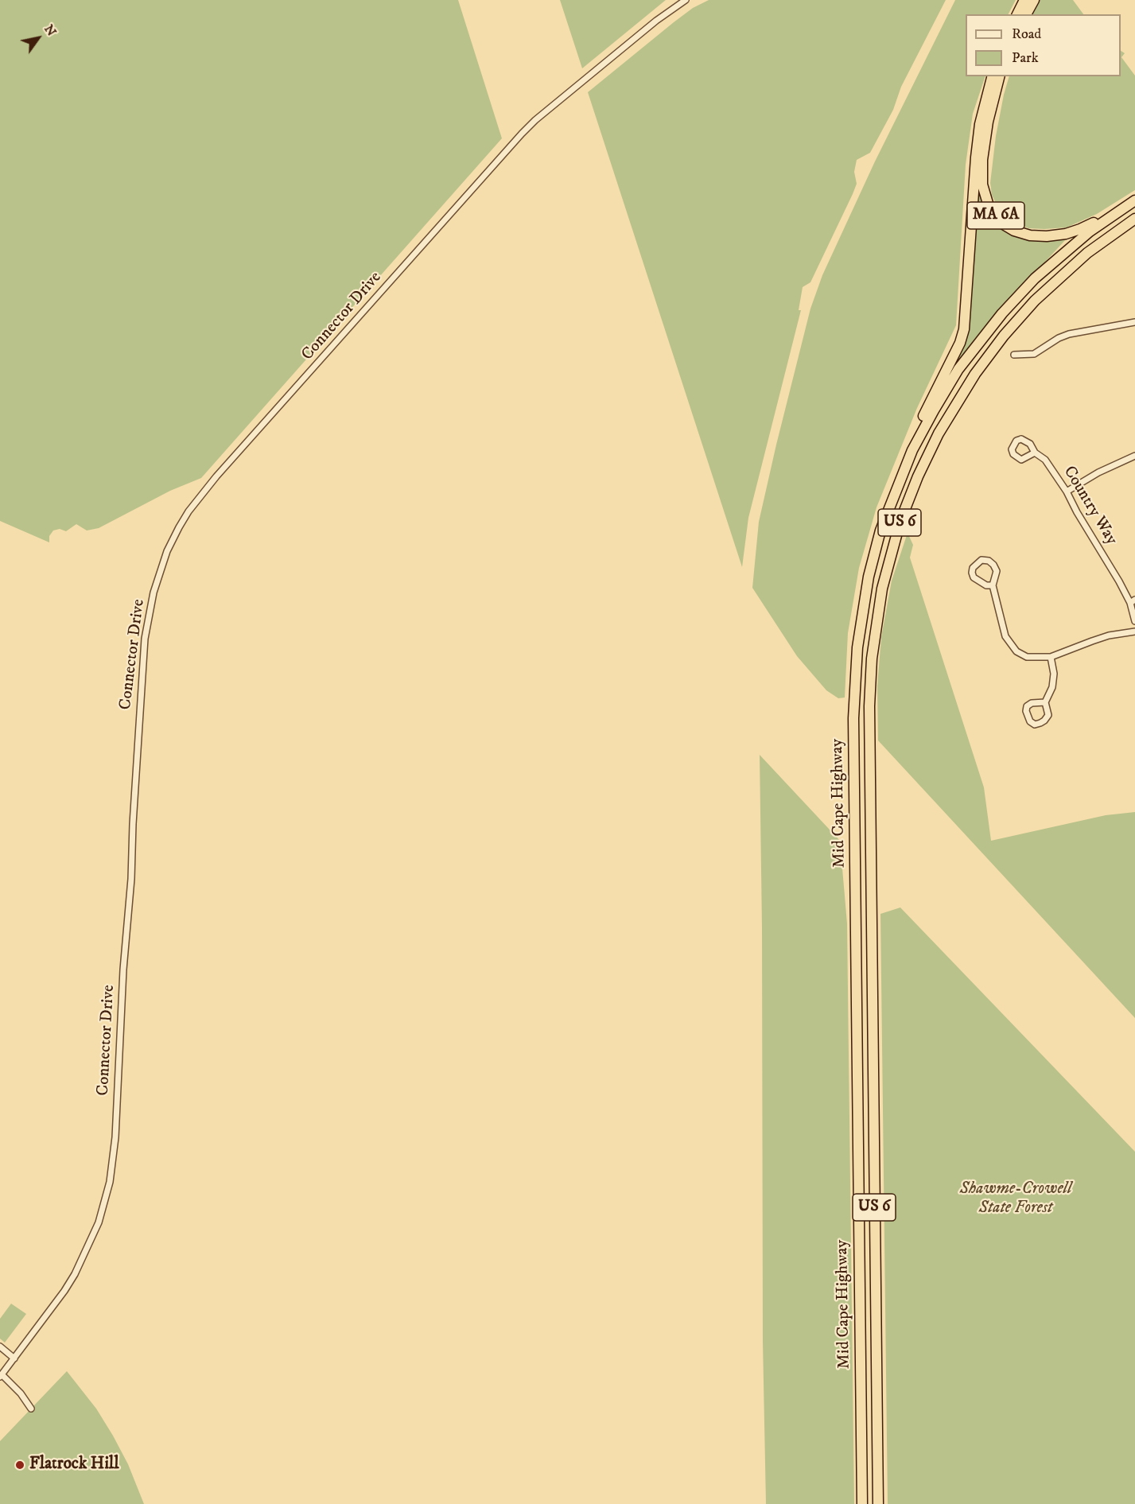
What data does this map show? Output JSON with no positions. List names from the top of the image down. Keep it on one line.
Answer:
{"streets":{"highway":["MA 6A","US 6","Mid Cape Highway"],"street":["Connector Drive","Country Way"]},"crossings":[["MA 6A","Mid Cape Highway"]],"parks":["Shawme-Crowell State Forest"],"places":["Flatrock Hill"],"legend":["Road","Park"],"north":"top right"}
